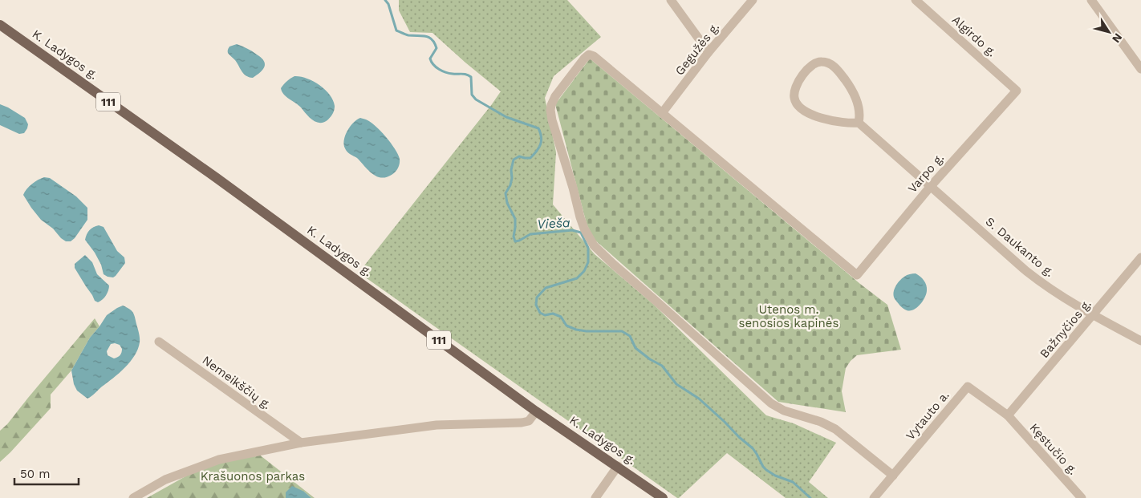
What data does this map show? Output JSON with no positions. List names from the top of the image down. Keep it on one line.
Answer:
{"streets":{"main road":["K. Ladygos g.","111"],"street":["Algirdo g.","Gegužės g.","Varpo g.","S. Daukanto g.","Bažnyčios g.","Nemeikščių g.","Vytauto a.","Kęstučio g."]},"crossings":[["Algirdo g.","Varpo g."],["Gegužės g.","Varpo g."],["Varpo g.","S. Daukanto g."],["S. Daukanto g.","Bažnyčios g."],["Bažnyčios g.","Vytauto a."],["Bažnyčios g.","Kęstučio g."],["Vytauto a.","Kęstučio g."]],"water":["Vieša"],"parks":["Utenos m. senosios kapinės","Krašuonos parkas"],"scale_bar":"50 m","north":"bottom right"}
